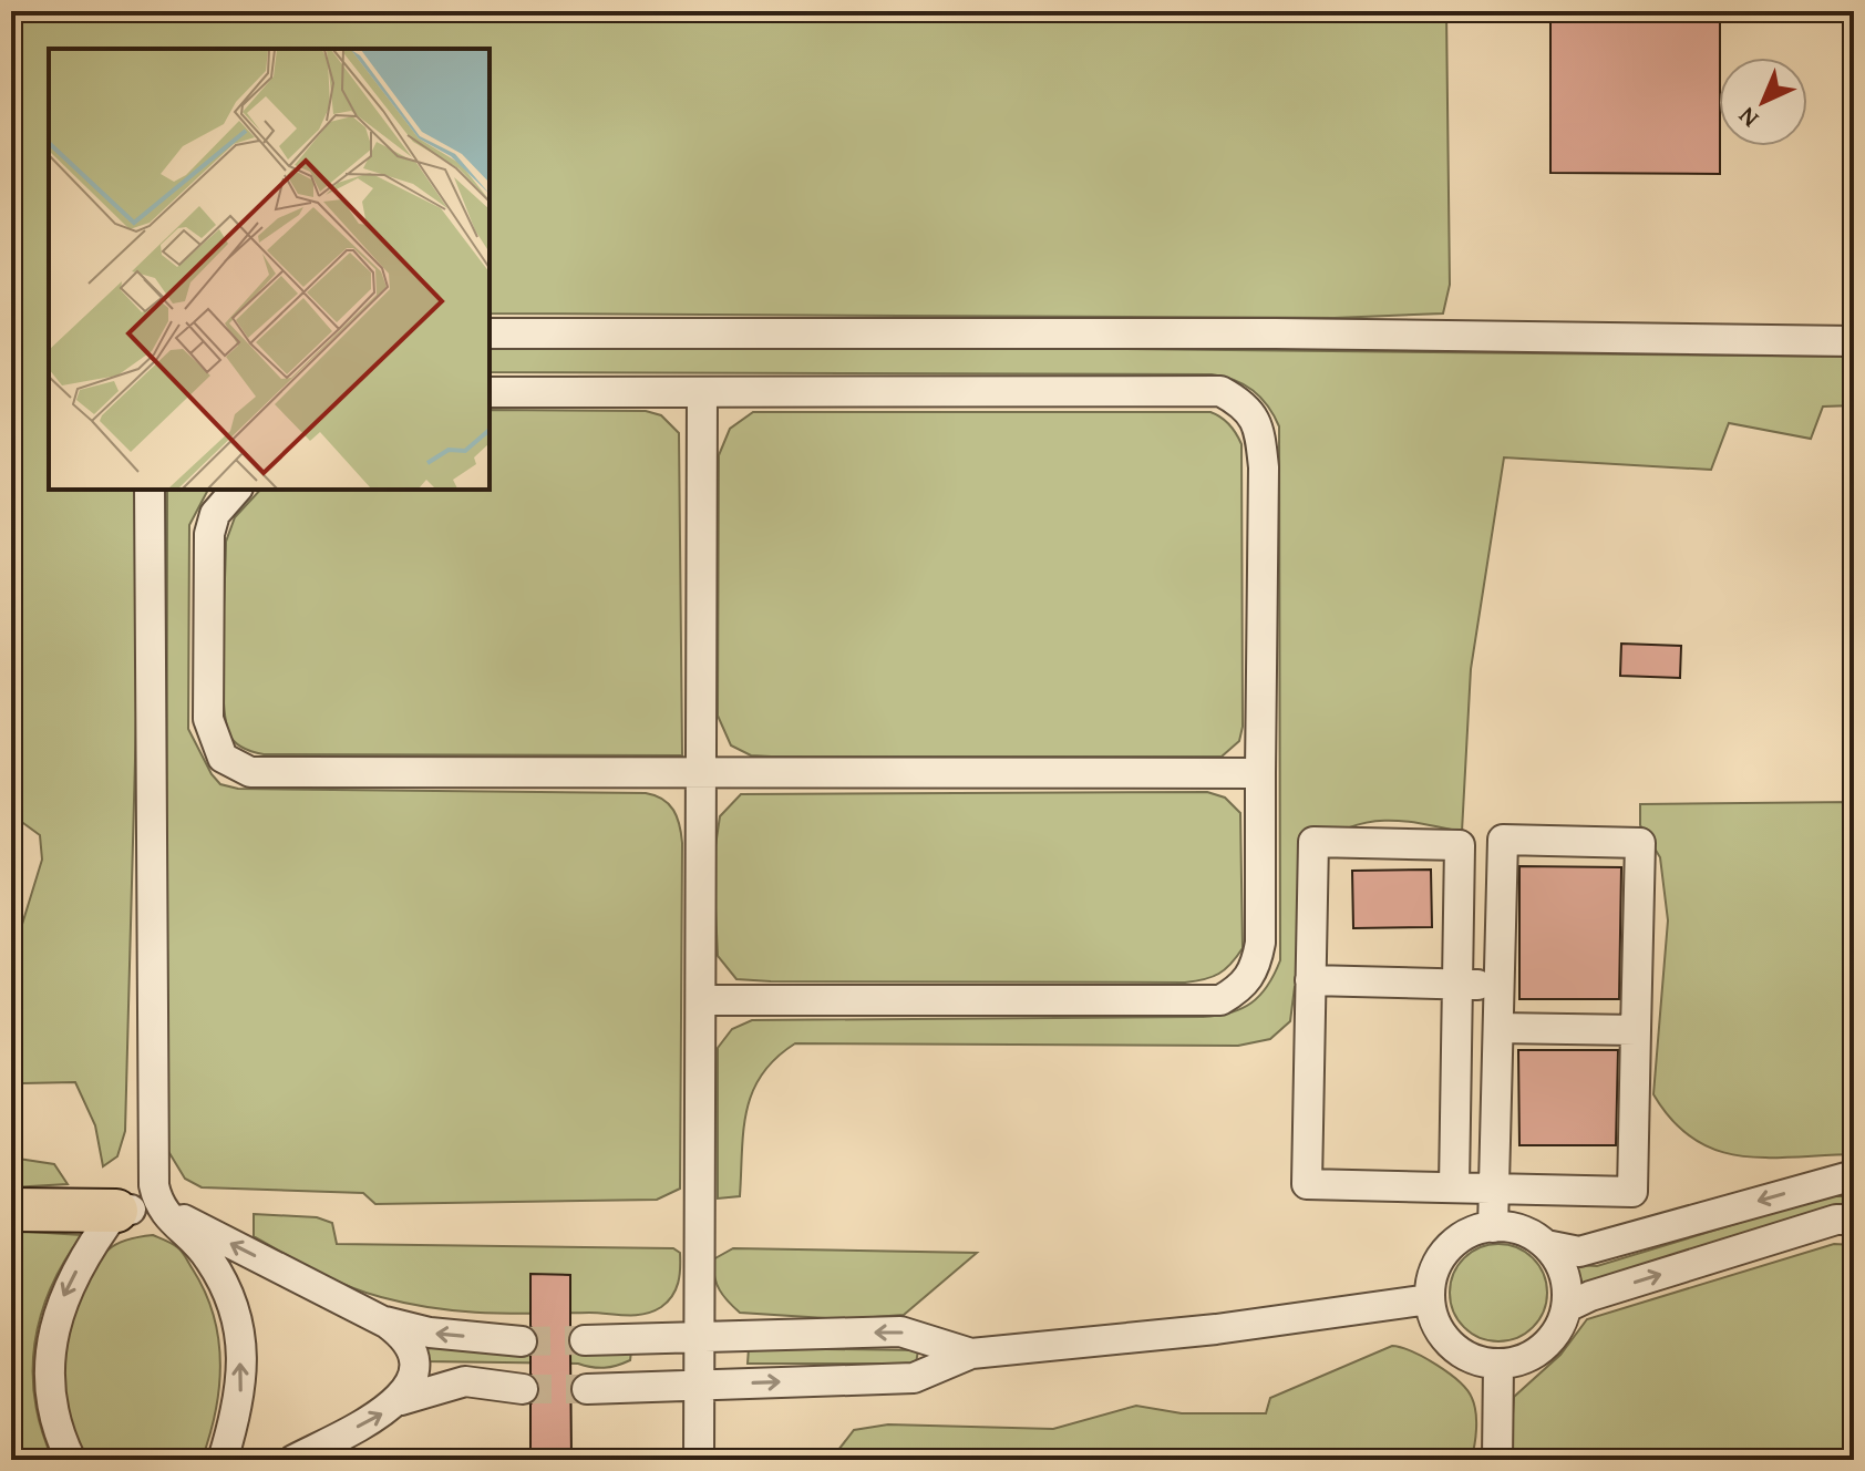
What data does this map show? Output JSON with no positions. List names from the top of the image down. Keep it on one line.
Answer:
{"north":"bottom left"}
